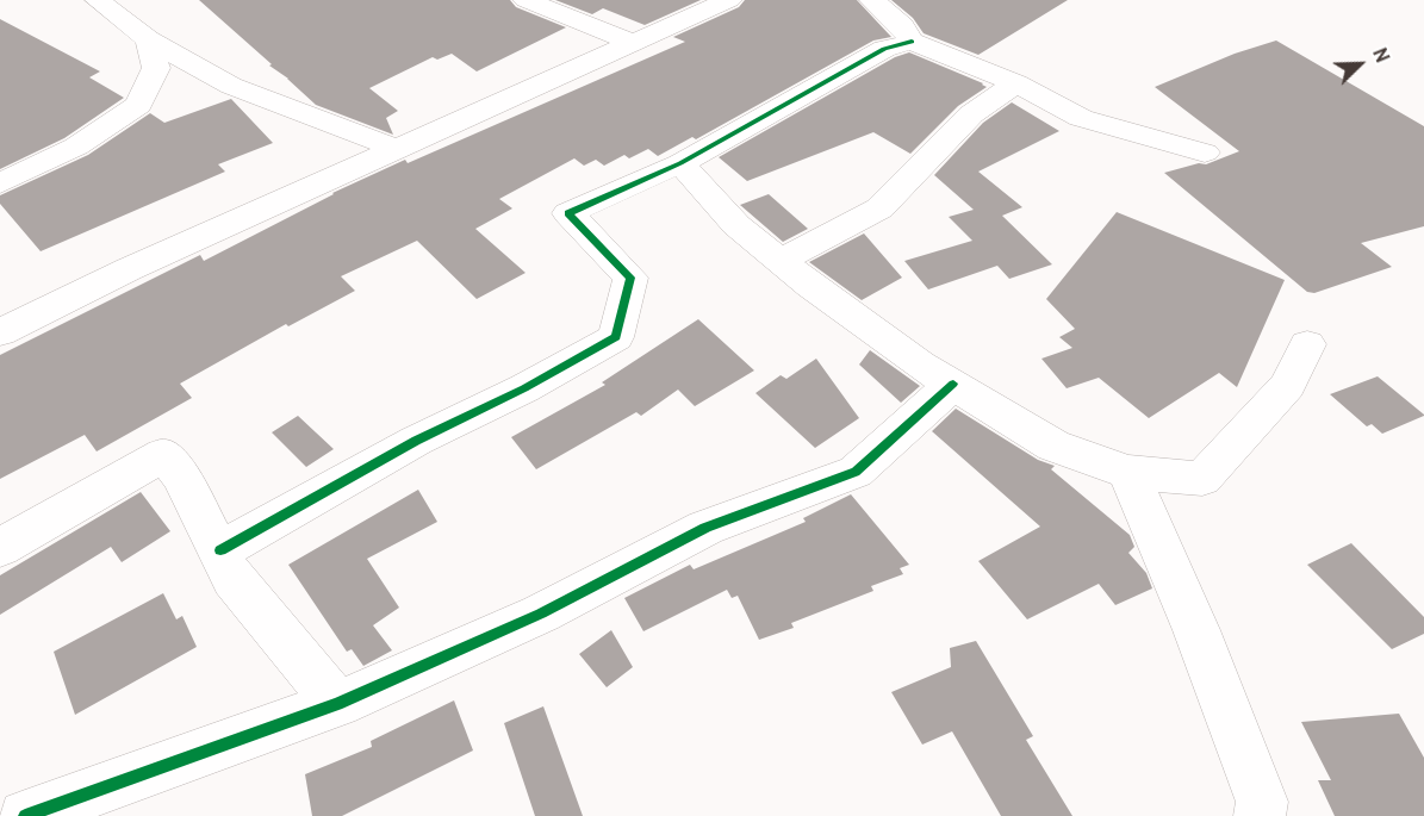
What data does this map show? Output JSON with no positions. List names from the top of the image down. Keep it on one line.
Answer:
{"north":"top right"}
